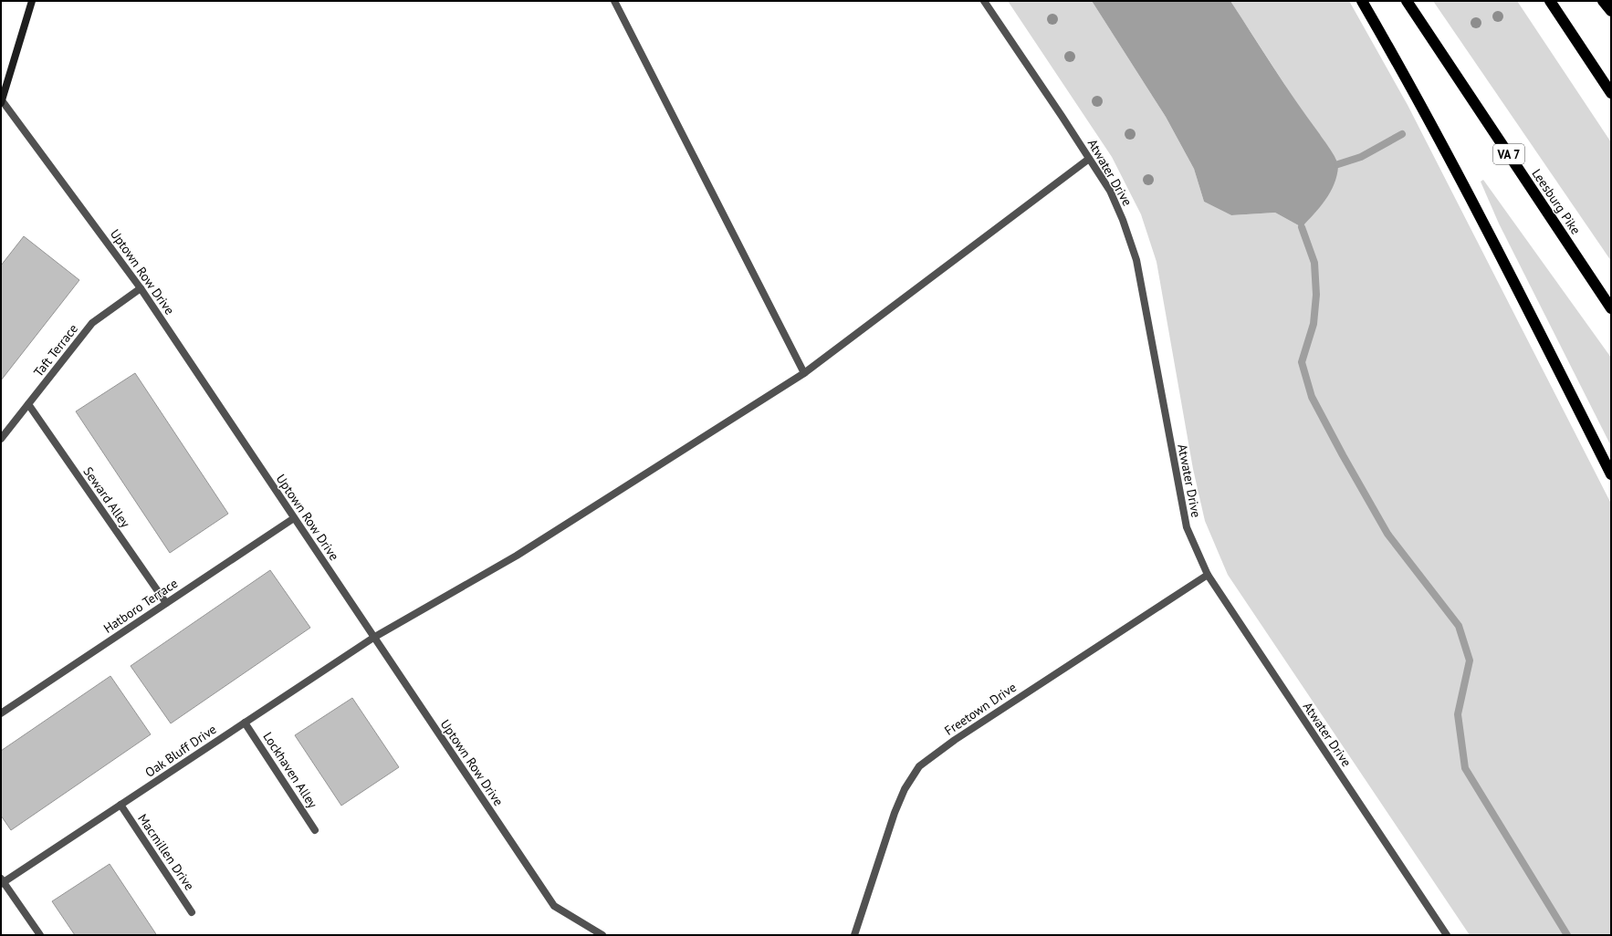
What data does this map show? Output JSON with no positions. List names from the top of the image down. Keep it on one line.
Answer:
{"streets":{"highway":["VA 7","Leesburg Pike"],"street":["Atwater Drive","Uptown Row Drive","Taft Terrace","Seward Alley","Hatboro Terrace","Freetown Drive","Oak Bluff Drive","Lockhaven Alley","Macmillen Drive"]},"crossings":[["Atwater Drive","Freetown Drive"],["Atwater Drive","Oak Bluff Drive"],["Uptown Row Drive","Taft Terrace"],["Uptown Row Drive","Hatboro Terrace"],["Uptown Row Drive","Oak Bluff Drive"],["Taft Terrace","Seward Alley"],["Seward Alley","Hatboro Terrace"],["Oak Bluff Drive","Lockhaven Alley"],["Oak Bluff Drive","Macmillen Drive"]]}
